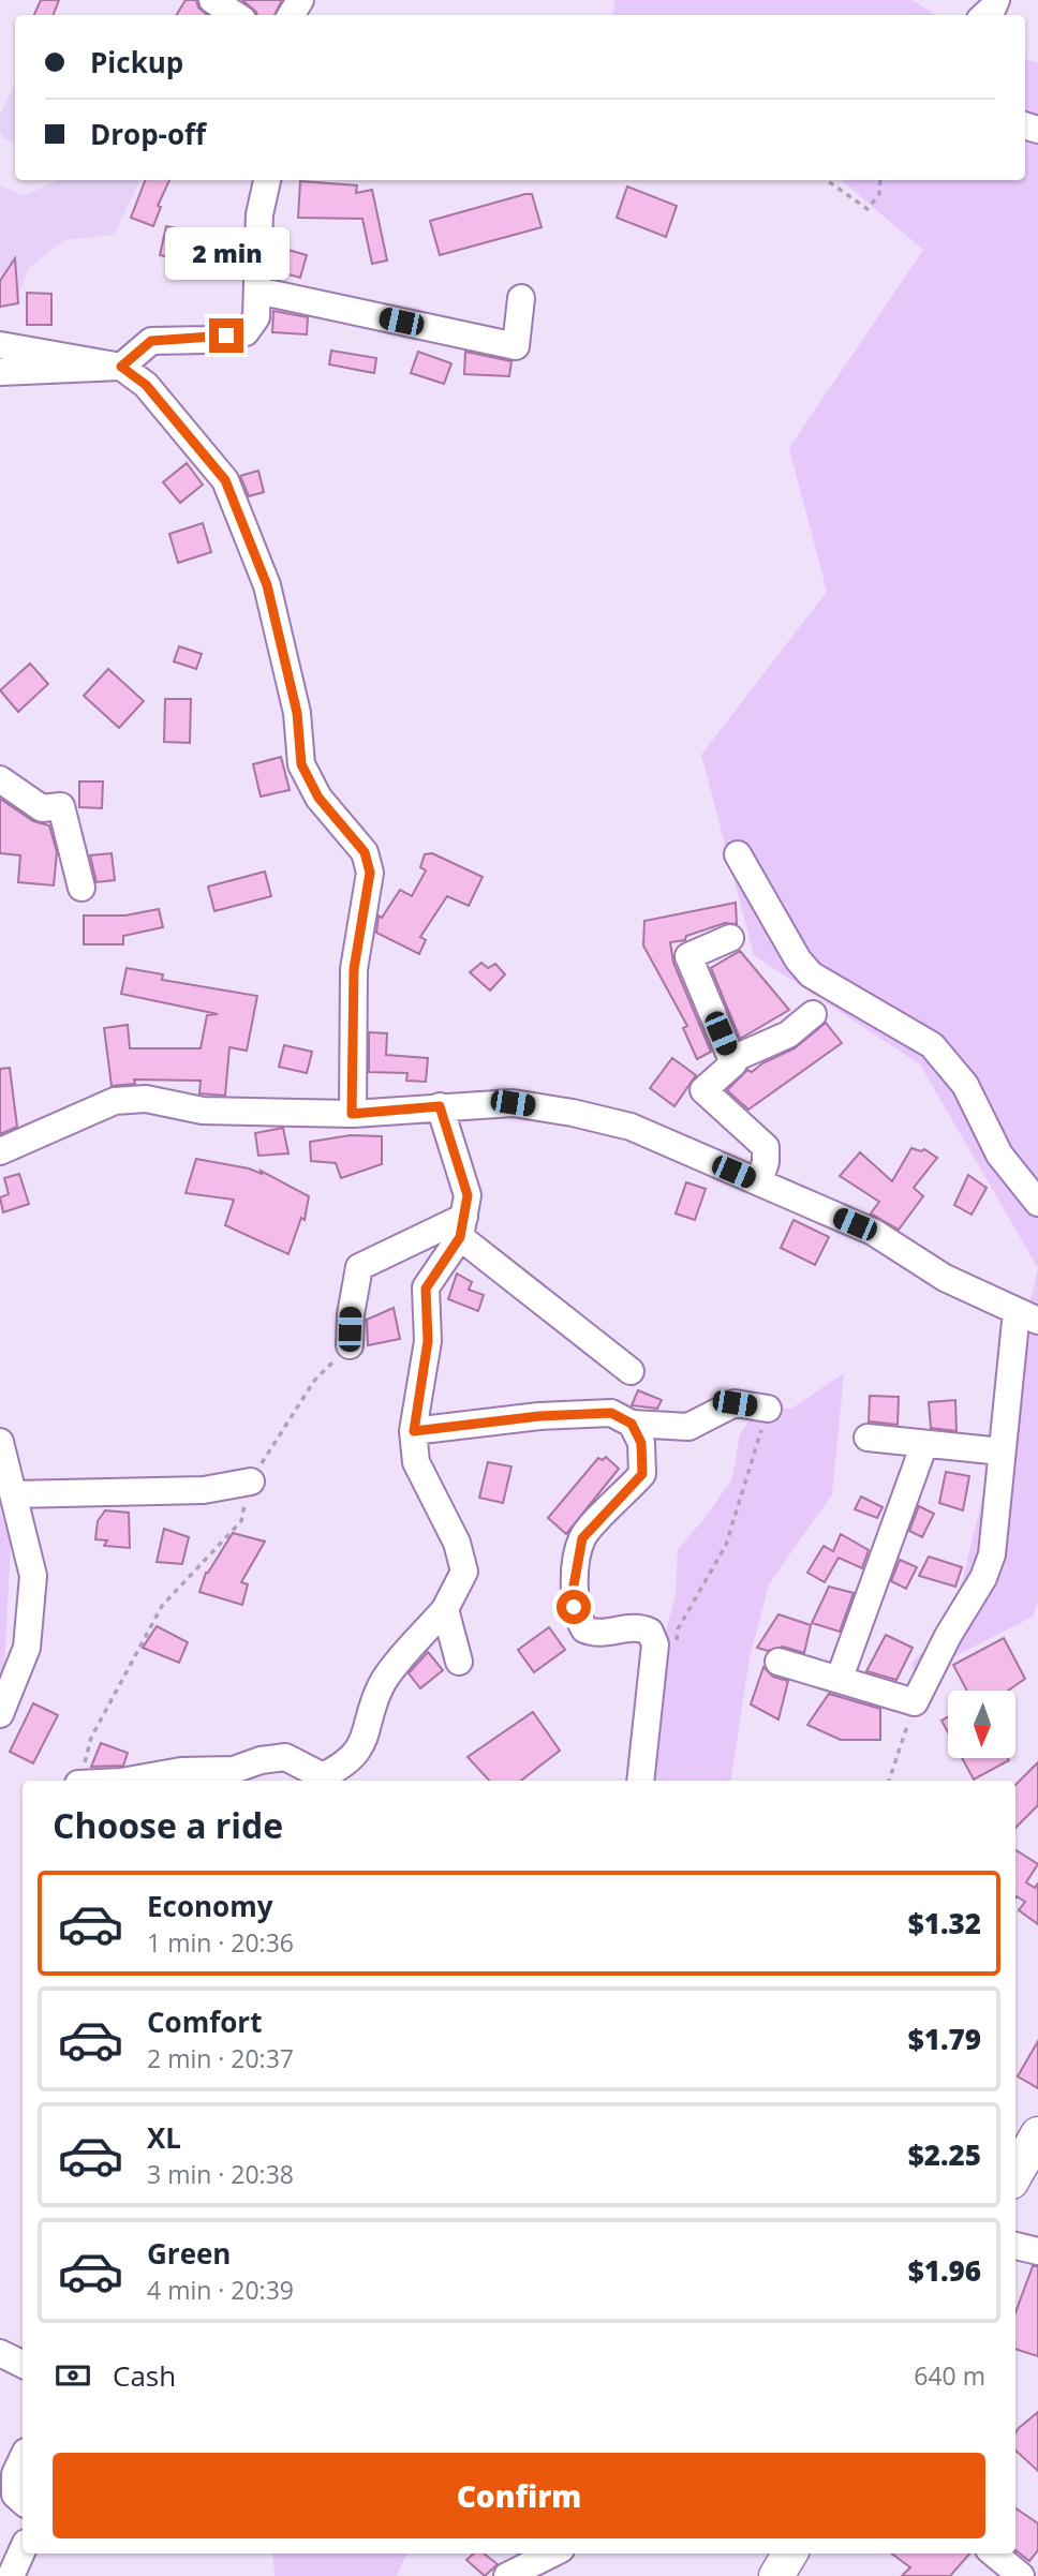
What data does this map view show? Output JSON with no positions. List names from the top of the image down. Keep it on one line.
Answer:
{"north":"bottom","page":{"banner":["Pickup","Drop-off"],"bubble":"2 min","heading":"Choose a ride","list":[{"name":"Economy","note":"1 min · 20:36","value":"$1.32"},{"name":"Comfort","note":"2 min · 20:37","value":"$1.79"},{"name":"XL","note":"3 min · 20:38","value":"$2.25"},{"name":"Green","note":"4 min · 20:39","value":"$1.96"}],"pay":["Cash","640 m"],"buttons":"Confirm"}}
